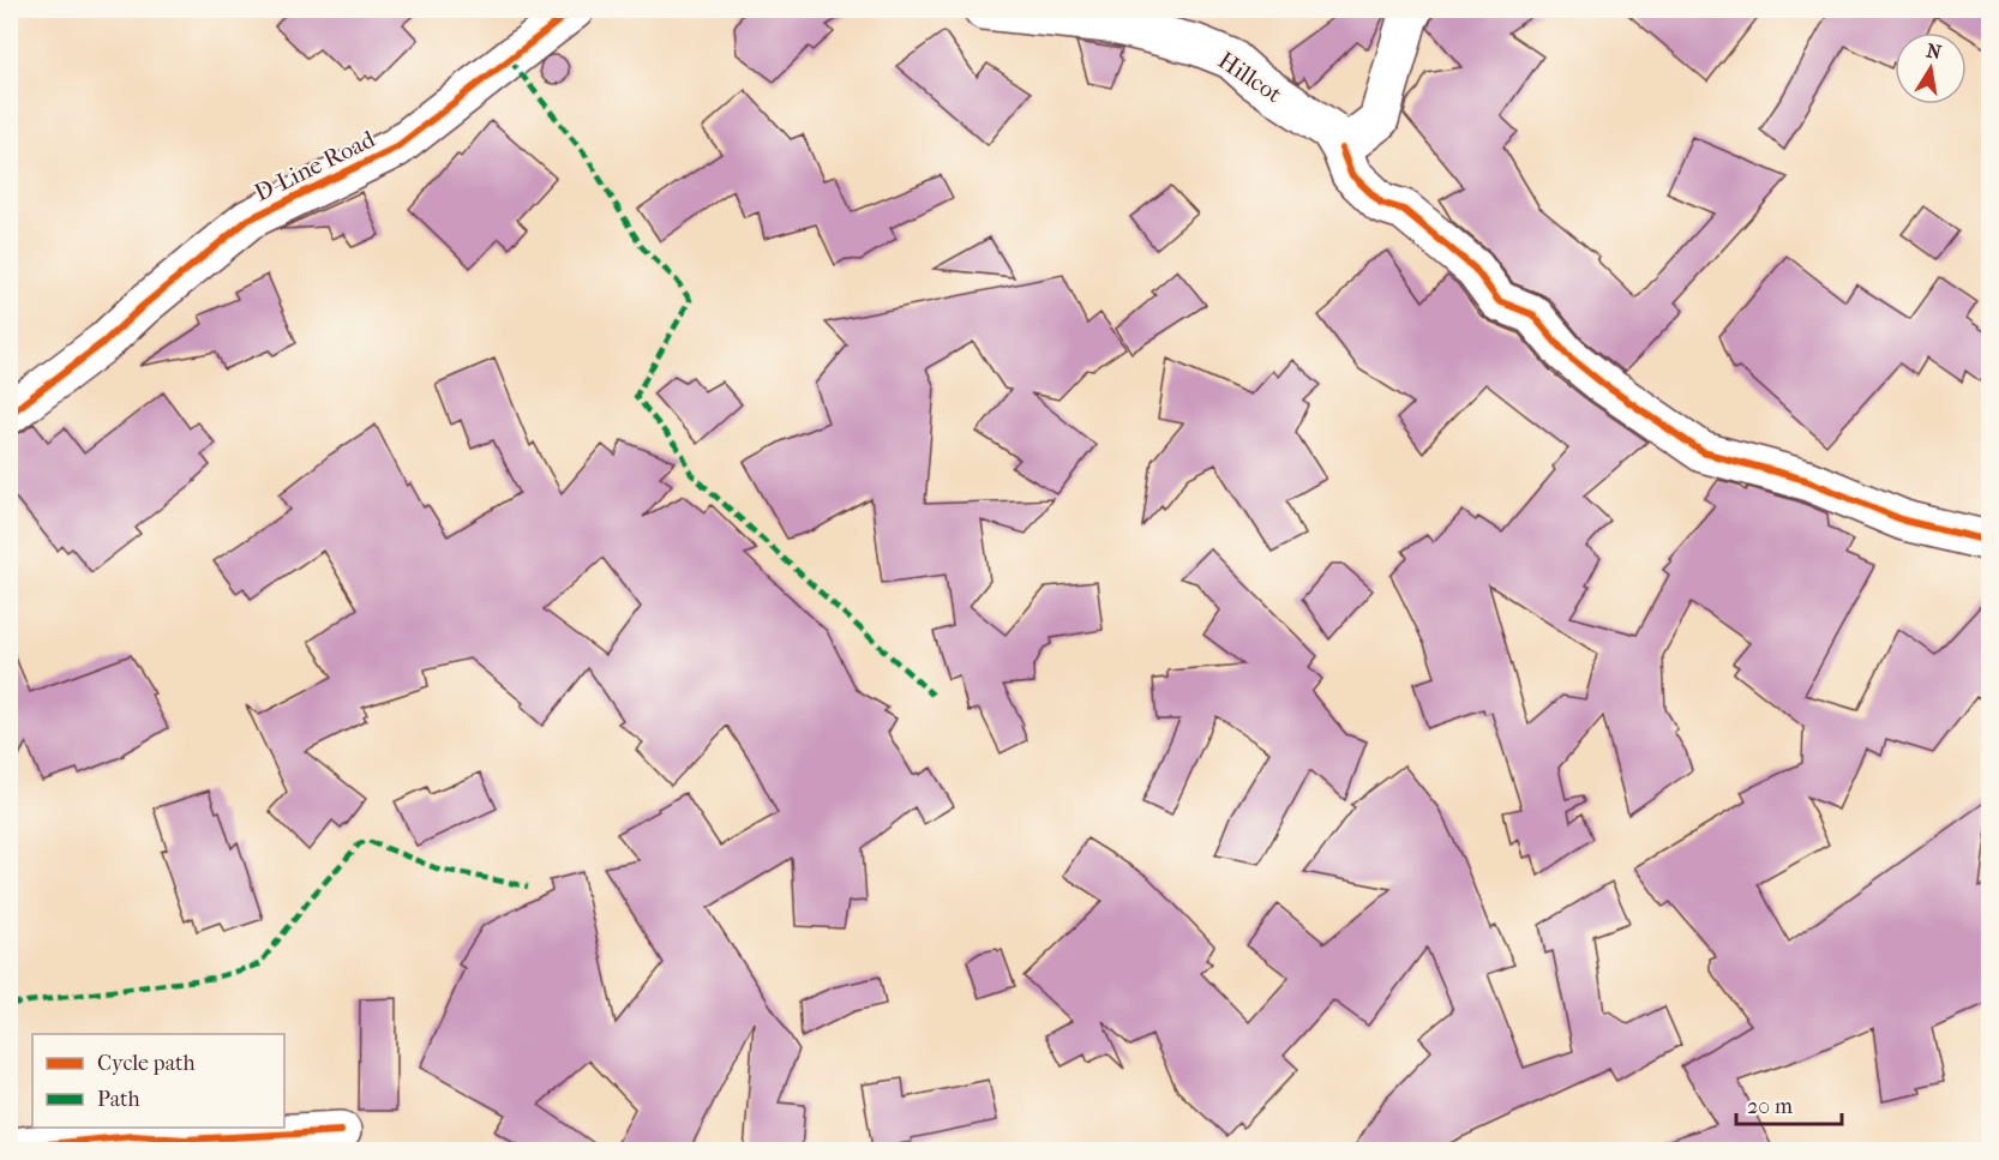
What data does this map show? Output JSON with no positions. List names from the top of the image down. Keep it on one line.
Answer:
{"streets":{"street":["Hillcot","D-Line Road"]},"legend":["Cycle path","Path"],"scale_bar":"20 m","north":"top"}
